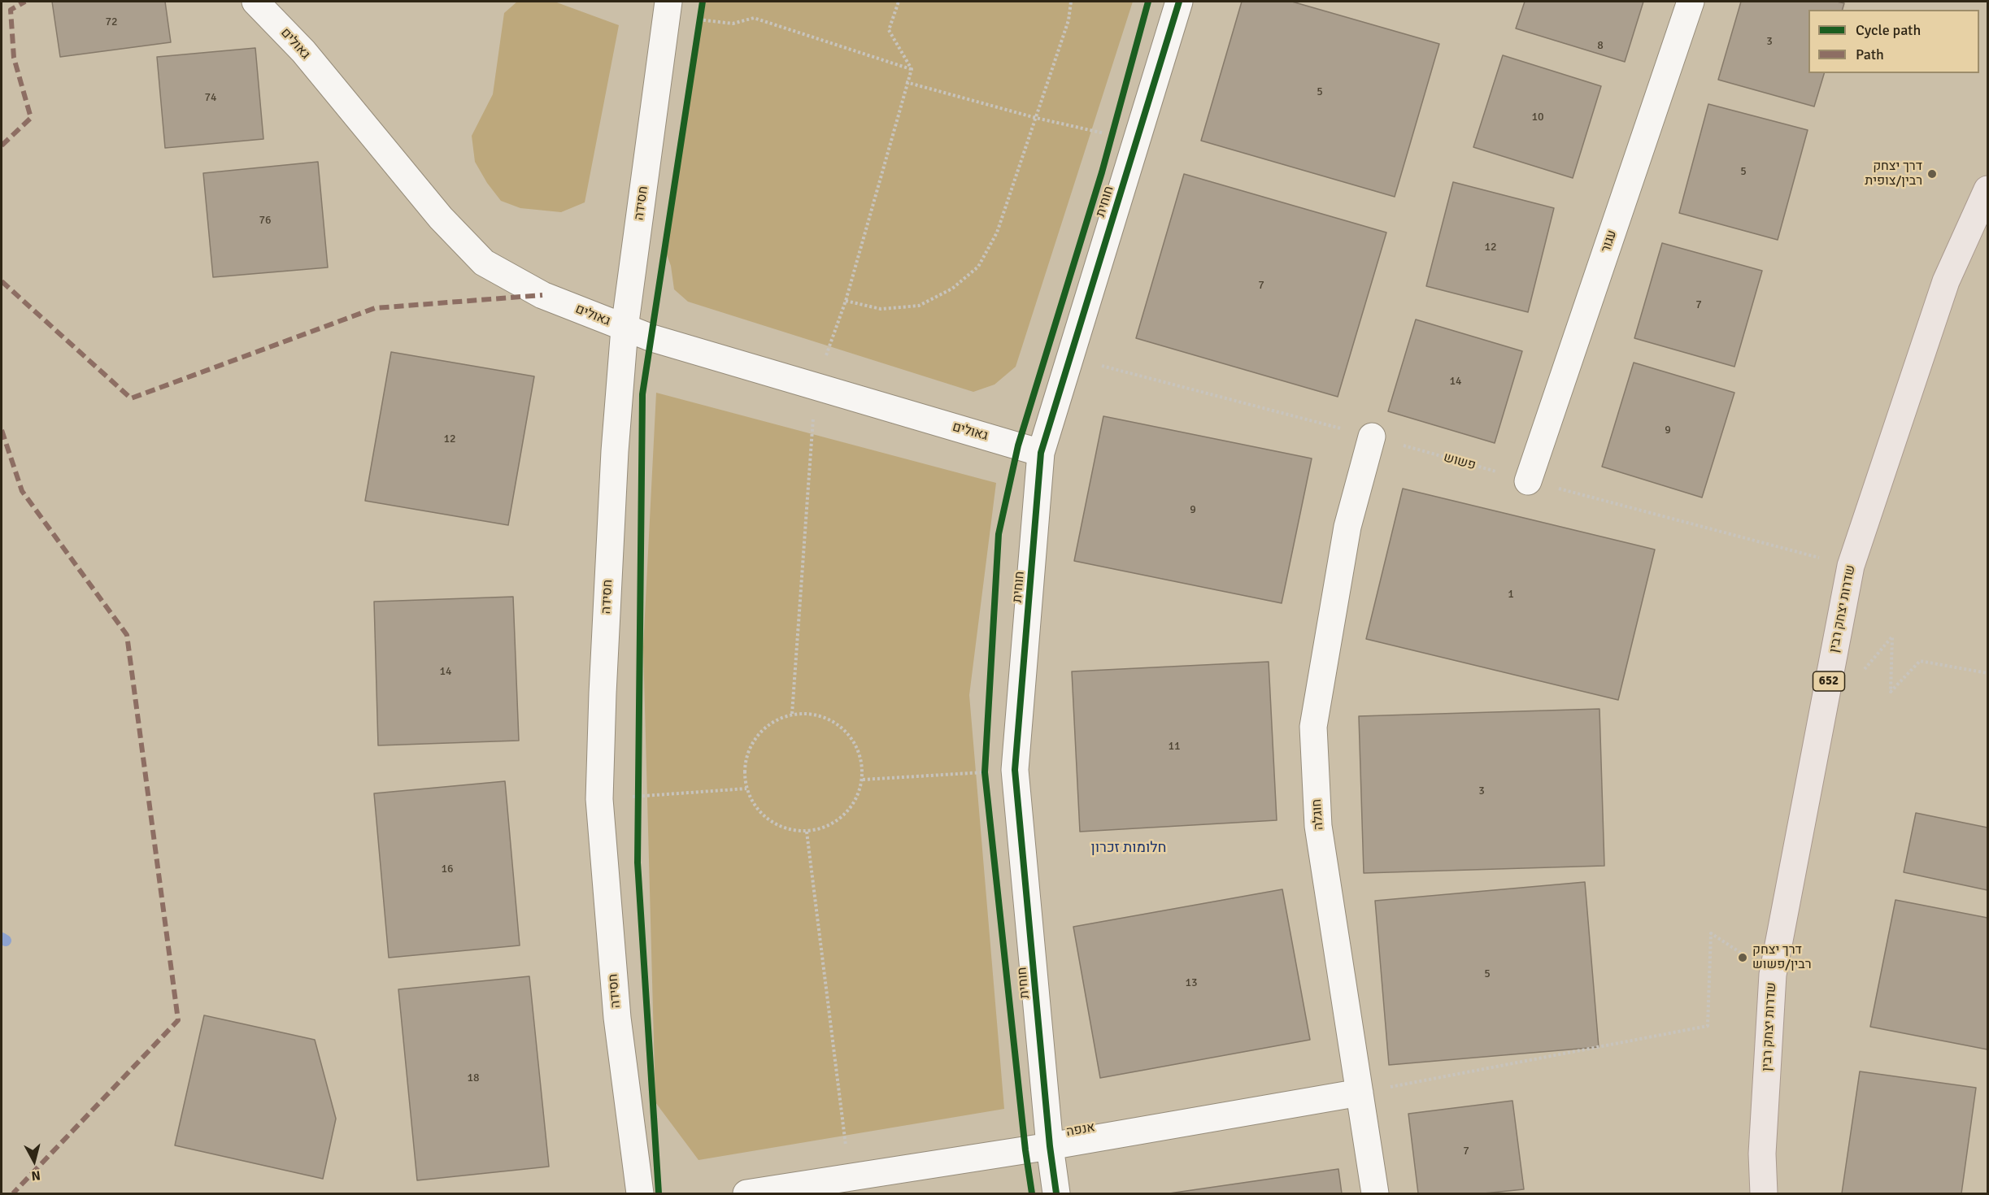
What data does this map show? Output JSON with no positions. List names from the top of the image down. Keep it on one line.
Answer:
{"streets":{"main road":["שדרות יצחק רבין","652"],"street":["גאולים","חוחית","חסידה","עגור","חוגלה","אנפה"],"path":["פשוש"]},"crossings":[["גאולים","חוחית"],["גאולים","חסידה"],["חוחית","פשוש"],["חוחית","אנפה"],["עגור","פשוש"],["פשוש","שדרות יצחק רבין"],["פשוש","חוגלה"],["חוגלה","אנפה"]],"districts":["חלומות זכרון"],"places":["דרך יצחק רבין/צופית","דרך יצחק רבין/פשוש"],"house_numbers":["72","3","8","5","74","10","5","76","12","7","7","14","9","12","9","1","14","11","3","16","5","13","18","7"],"legend":["Cycle path","Path"],"north":"bottom"}
